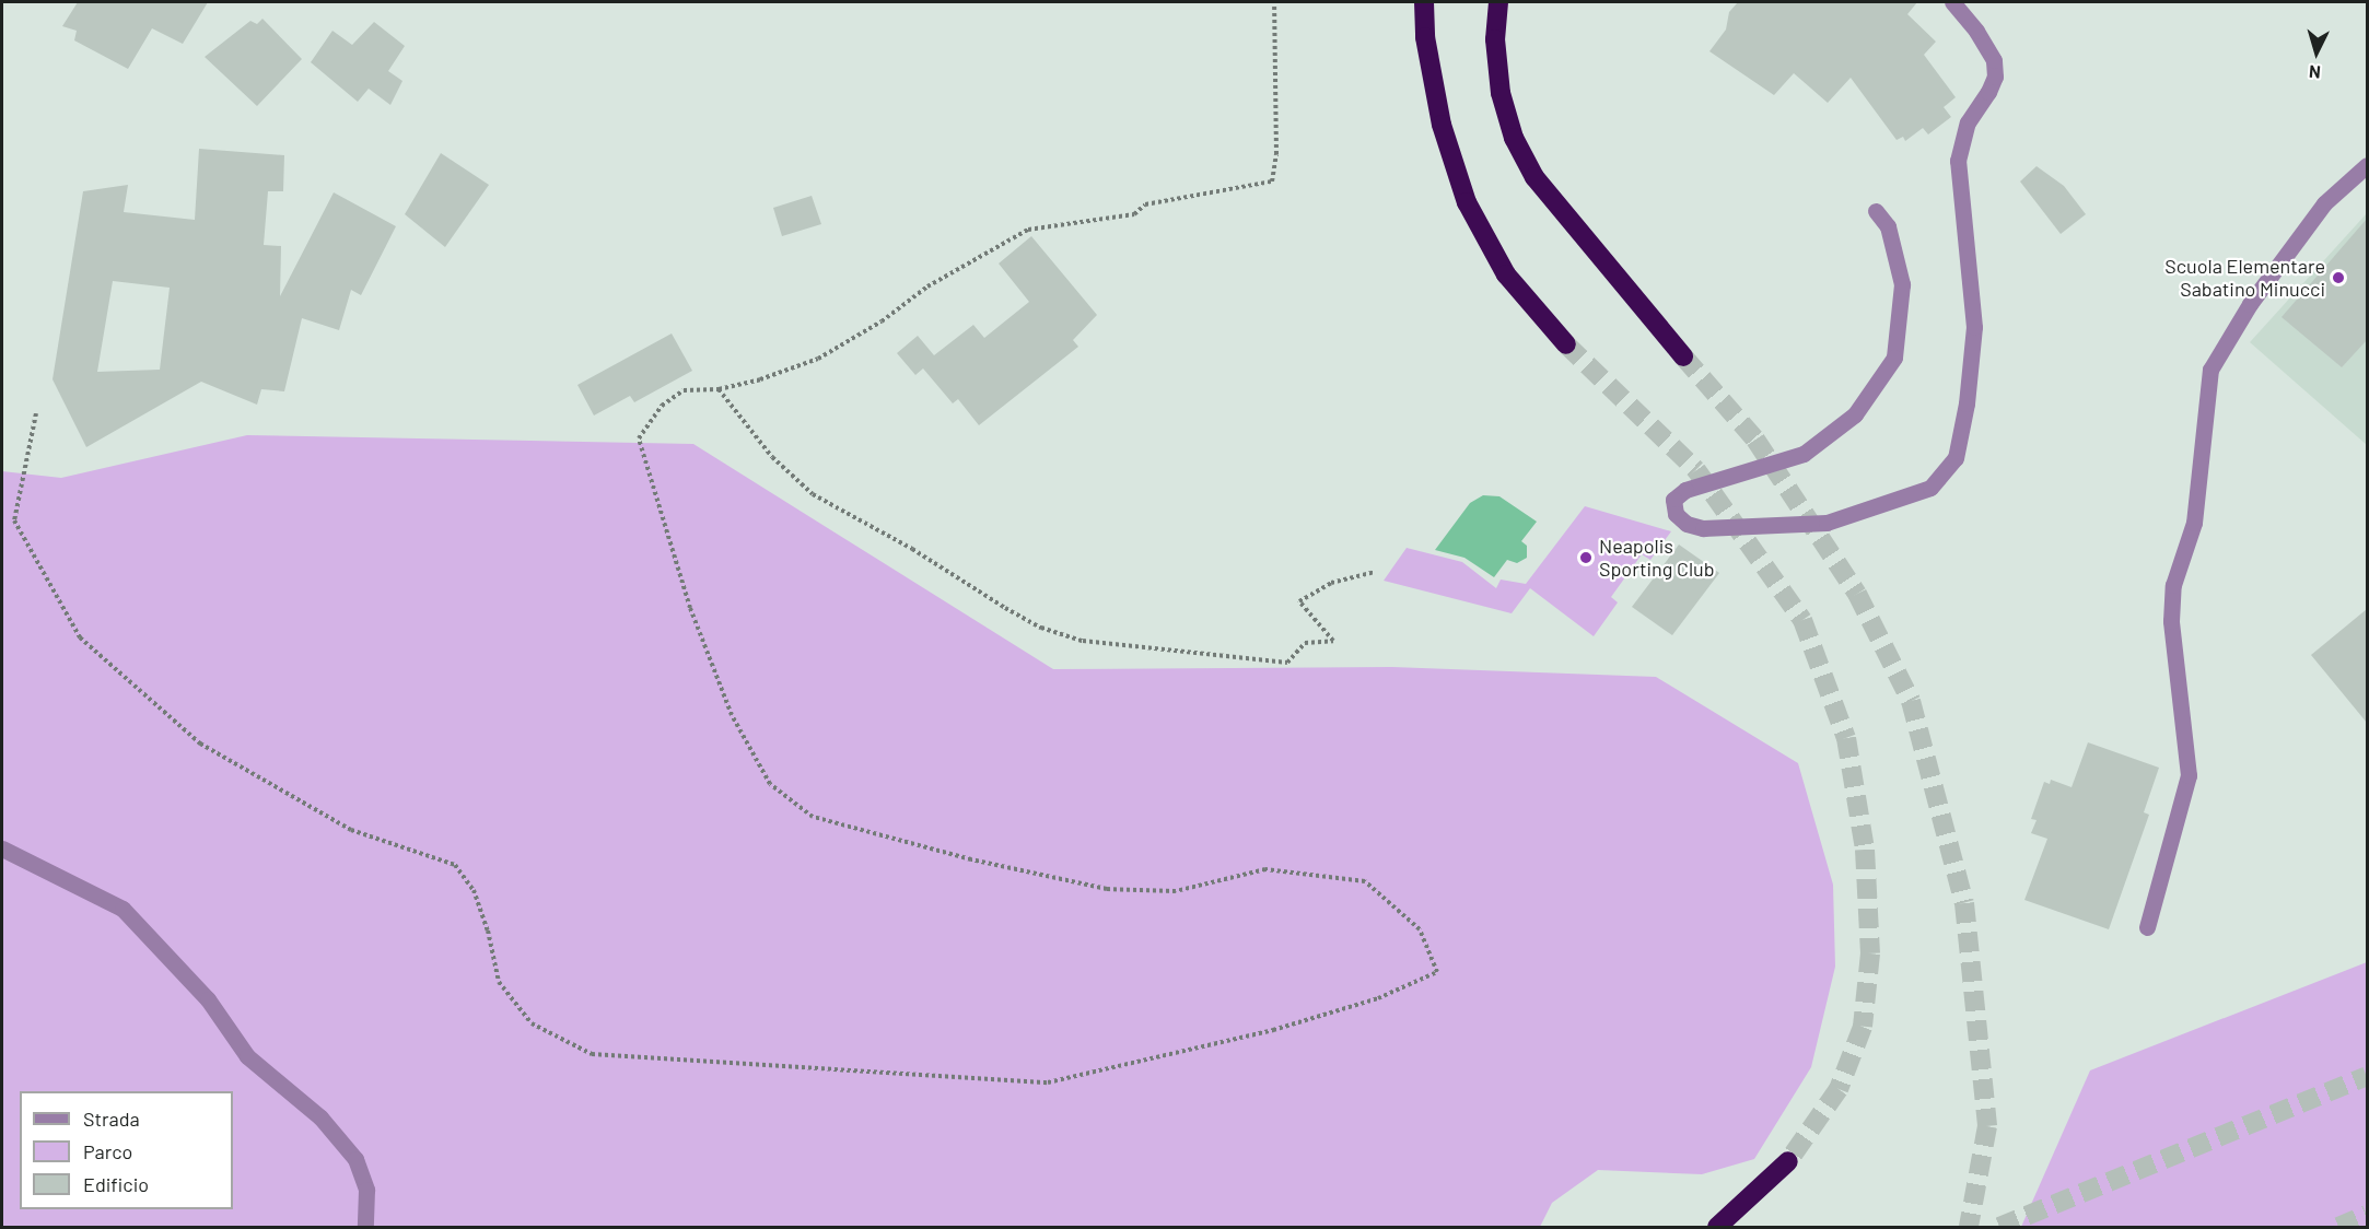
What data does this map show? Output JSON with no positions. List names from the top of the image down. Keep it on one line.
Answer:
{"places":["Scuola Elementare Sabatino Minucci","Neapolis Sporting Club"],"legend":["Strada","Parco","Edificio"],"north":"bottom"}
